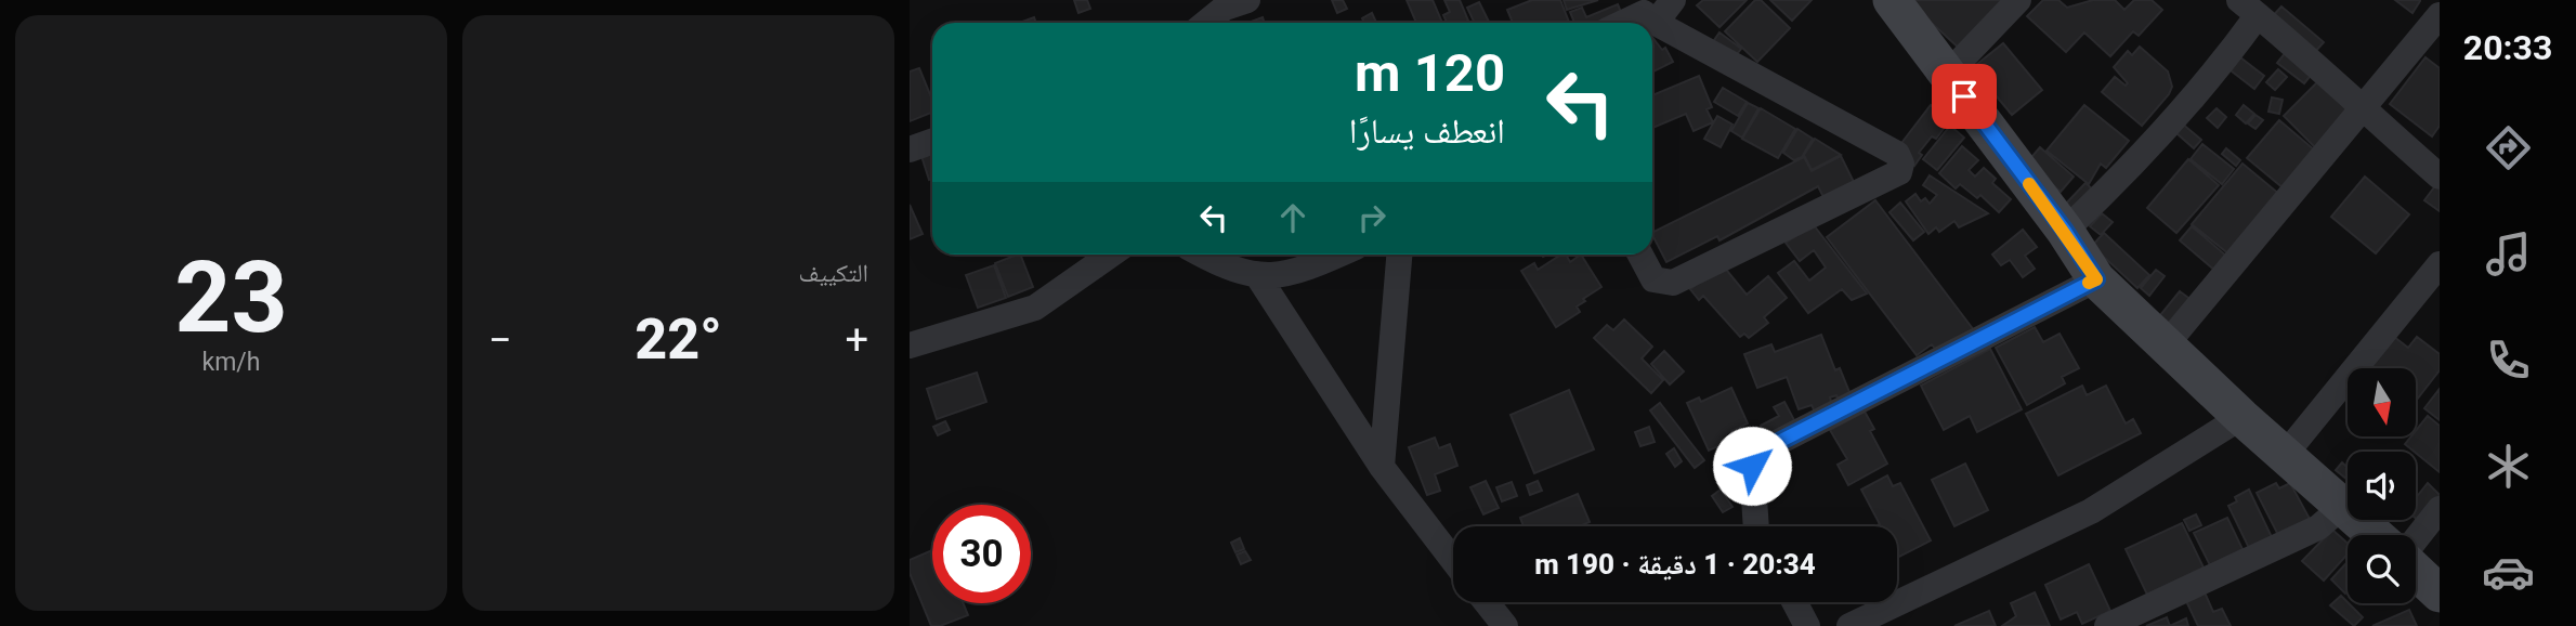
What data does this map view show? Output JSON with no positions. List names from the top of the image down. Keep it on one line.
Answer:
{"north":"bottom","page":{"tabs":"20:33","tile":["التكييف",["23","km/h"]],"turn":["120 m","انعطف يسارًا"],"heat":["−","22°","+"],"limit":"30","trip":"20:34 · 1 دقيقة · 190 m"}}
